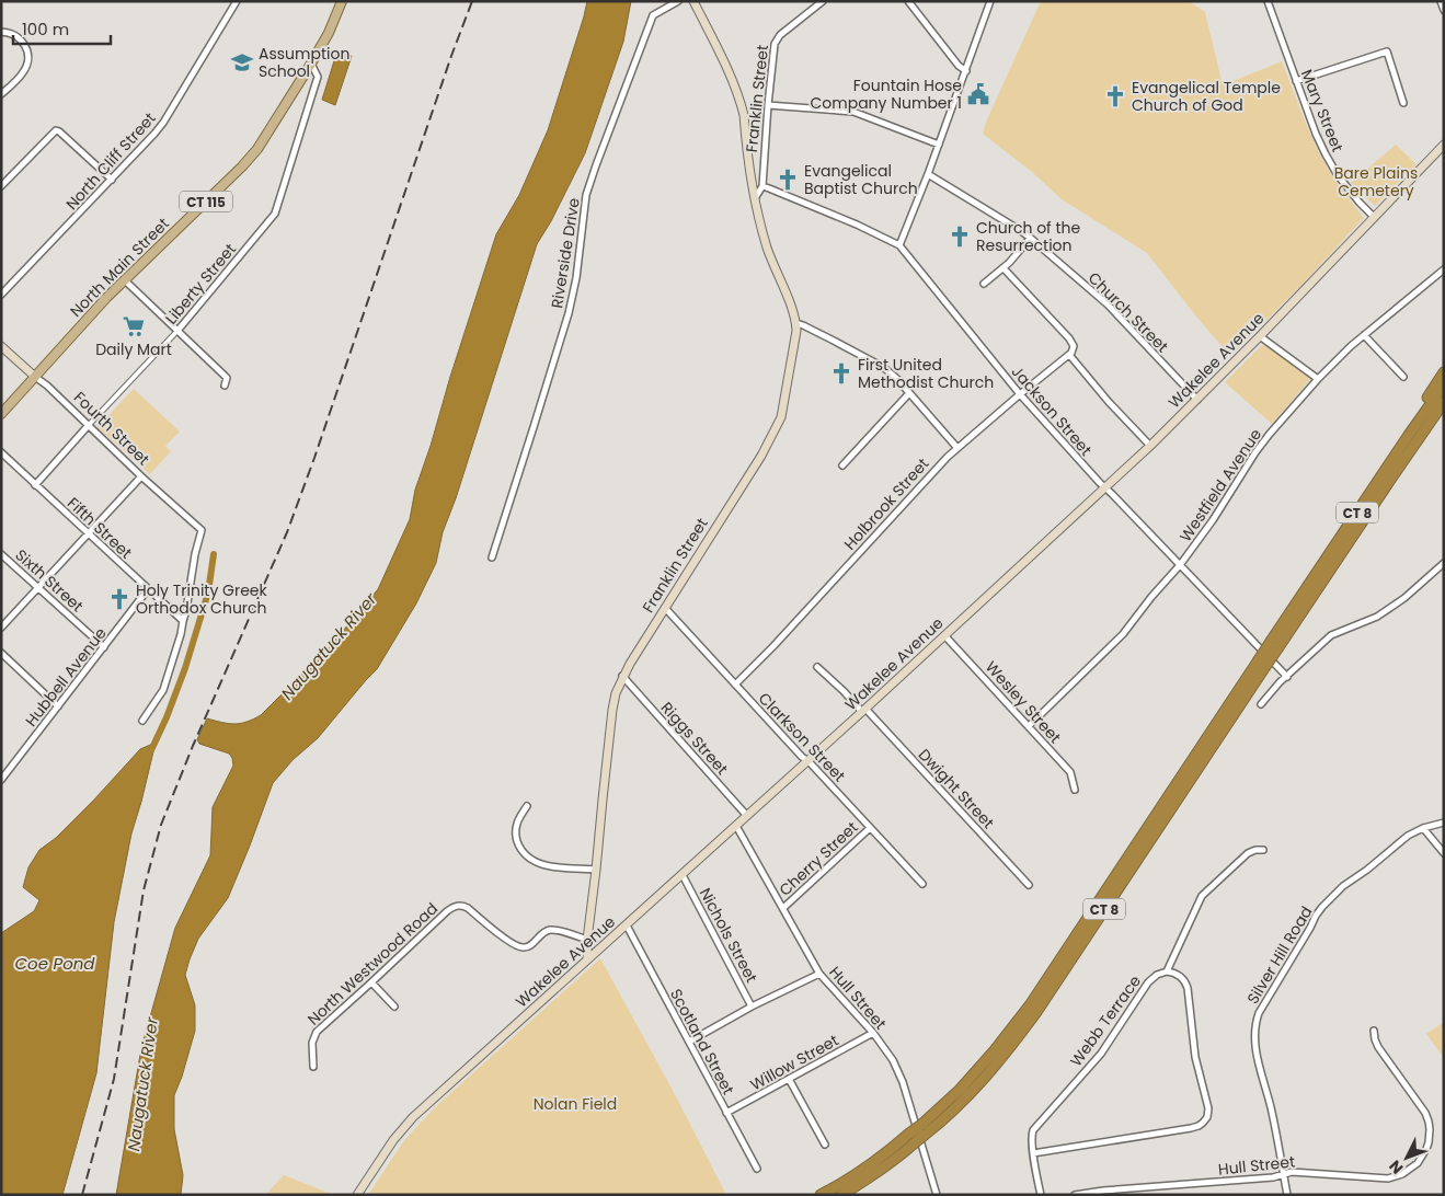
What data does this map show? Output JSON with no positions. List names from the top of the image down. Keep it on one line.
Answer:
{"streets":{"highway":["CT 8"],"main road":["Franklin Street","CT 115","North Main Street","Wakelee Avenue","Fourth Street"],"street":["Mary Street","North Cliff Street","Riverside Drive","Liberty Street","Church Street","Jackson Street","Westfield Avenue","Holbrook Street","Fifth Street","Sixth Street","Hubbell Avenue","Wesley Street","Clarkson Street","Riggs Street","Dwight Street","Cherry Street","Nichols Street","Silver Hill Road","North Westwood Road","Hull Street","Webb Terrace","Scotland Street","Willow Street"]},"crossings":[["Franklin Street","Wakelee Avenue"],["Franklin Street","Jackson Street"],["Franklin Street","Clarkson Street"],["Franklin Street","Riggs Street"],["Franklin Street","North Westwood Road"],["Mary Street","Wakelee Avenue"],["North Main Street","Liberty Street"],["North Main Street","Fourth Street"],["Liberty Street","Fourth Street"],["Liberty Street","Fifth Street"],["Church Street","Wakelee Avenue"],["Wakelee Avenue","Jackson Street"],["Wakelee Avenue","Wesley Street"],["Wakelee Avenue","Clarkson Street"],["Wakelee Avenue","Riggs Street"],["Wakelee Avenue","Dwight Street"],["Wakelee Avenue","Nichols Street"],["Wakelee Avenue","Hull Street"],["Wakelee Avenue","Scotland Street"],["Jackson Street","Westfield Avenue"],["Jackson Street","Holbrook Street"],["Fourth Street","Fifth Street"],["Westfield Avenue","Wesley Street"],["Holbrook Street","Clarkson Street"],["Fifth Street","Hubbell Avenue"],["Sixth Street","Hubbell Avenue"],["Clarkson Street","Cherry Street"],["Cherry Street","Hull Street"],["Silver Hill Road","Hull Street"],["Hull Street","Willow Street"],["Scotland Street","Willow Street"]],"water":["Naugatuck River","Coe Pond"],"parks":["Bare Plains Cemetery","Nolan Field"],"places":{"school or university":["Assumption School"],"public building":["Fountain Hose Company Number 1"],"church":["Evangelical Temple Church of God","Evangelical Baptist Church","Church of the Resurrection","First United Methodist Church","Holy Trinity Greek Orthodox Church"],"supermarket":["Daily Mart"]},"scale_bar":"100 m","north":"bottom left"}
